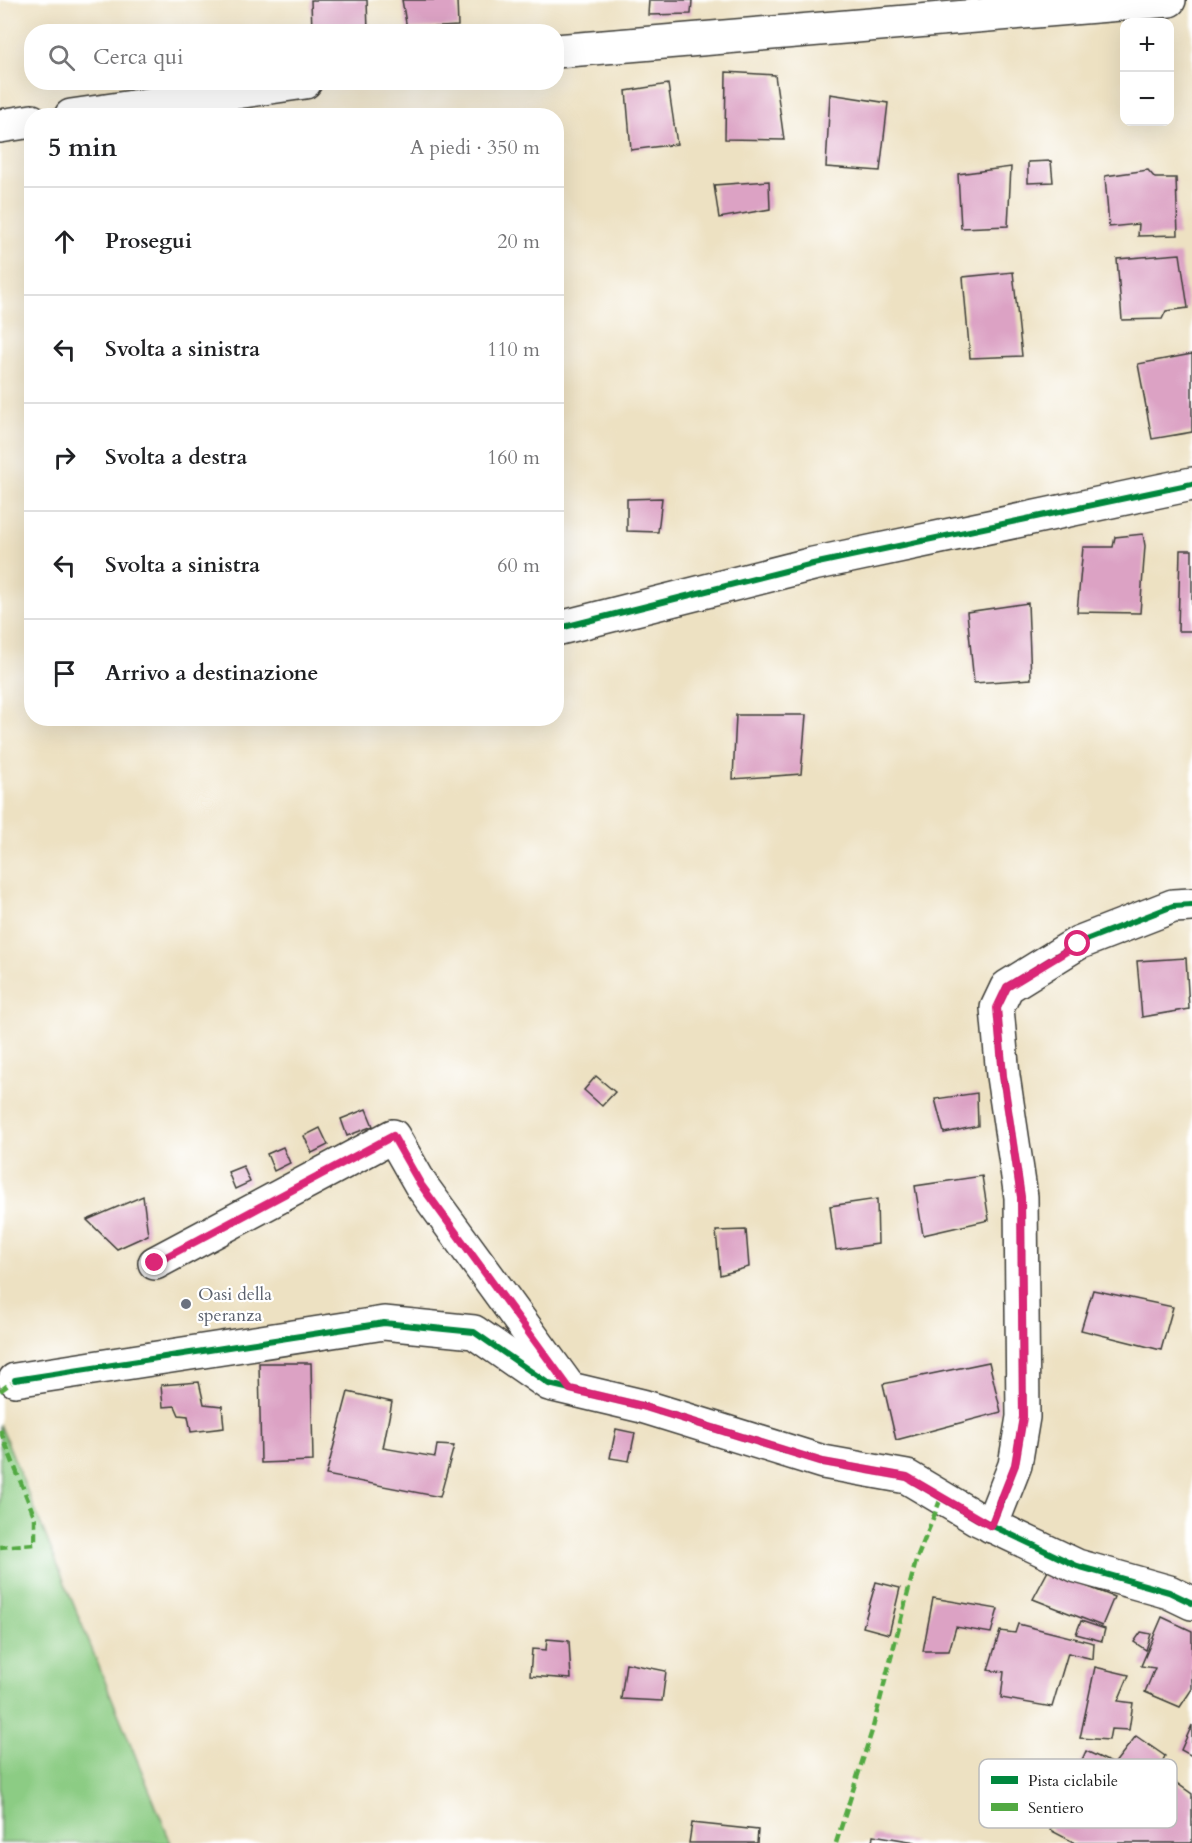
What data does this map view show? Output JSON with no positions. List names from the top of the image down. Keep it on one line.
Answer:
{"places":["Oasi della speranza"],"legend":["Pista ciclabile","Sentiero"],"page":{"map_buttons":["+","−"],"search":"Cerca qui","heading":["5 min","A piedi · 350 m"],"list":[["Prosegui","20 m"],["Svolta a sinistra","110 m"],["Svolta a destra","160 m"],["Svolta a sinistra","60 m"],"Arrivo a destinazione"]}}
